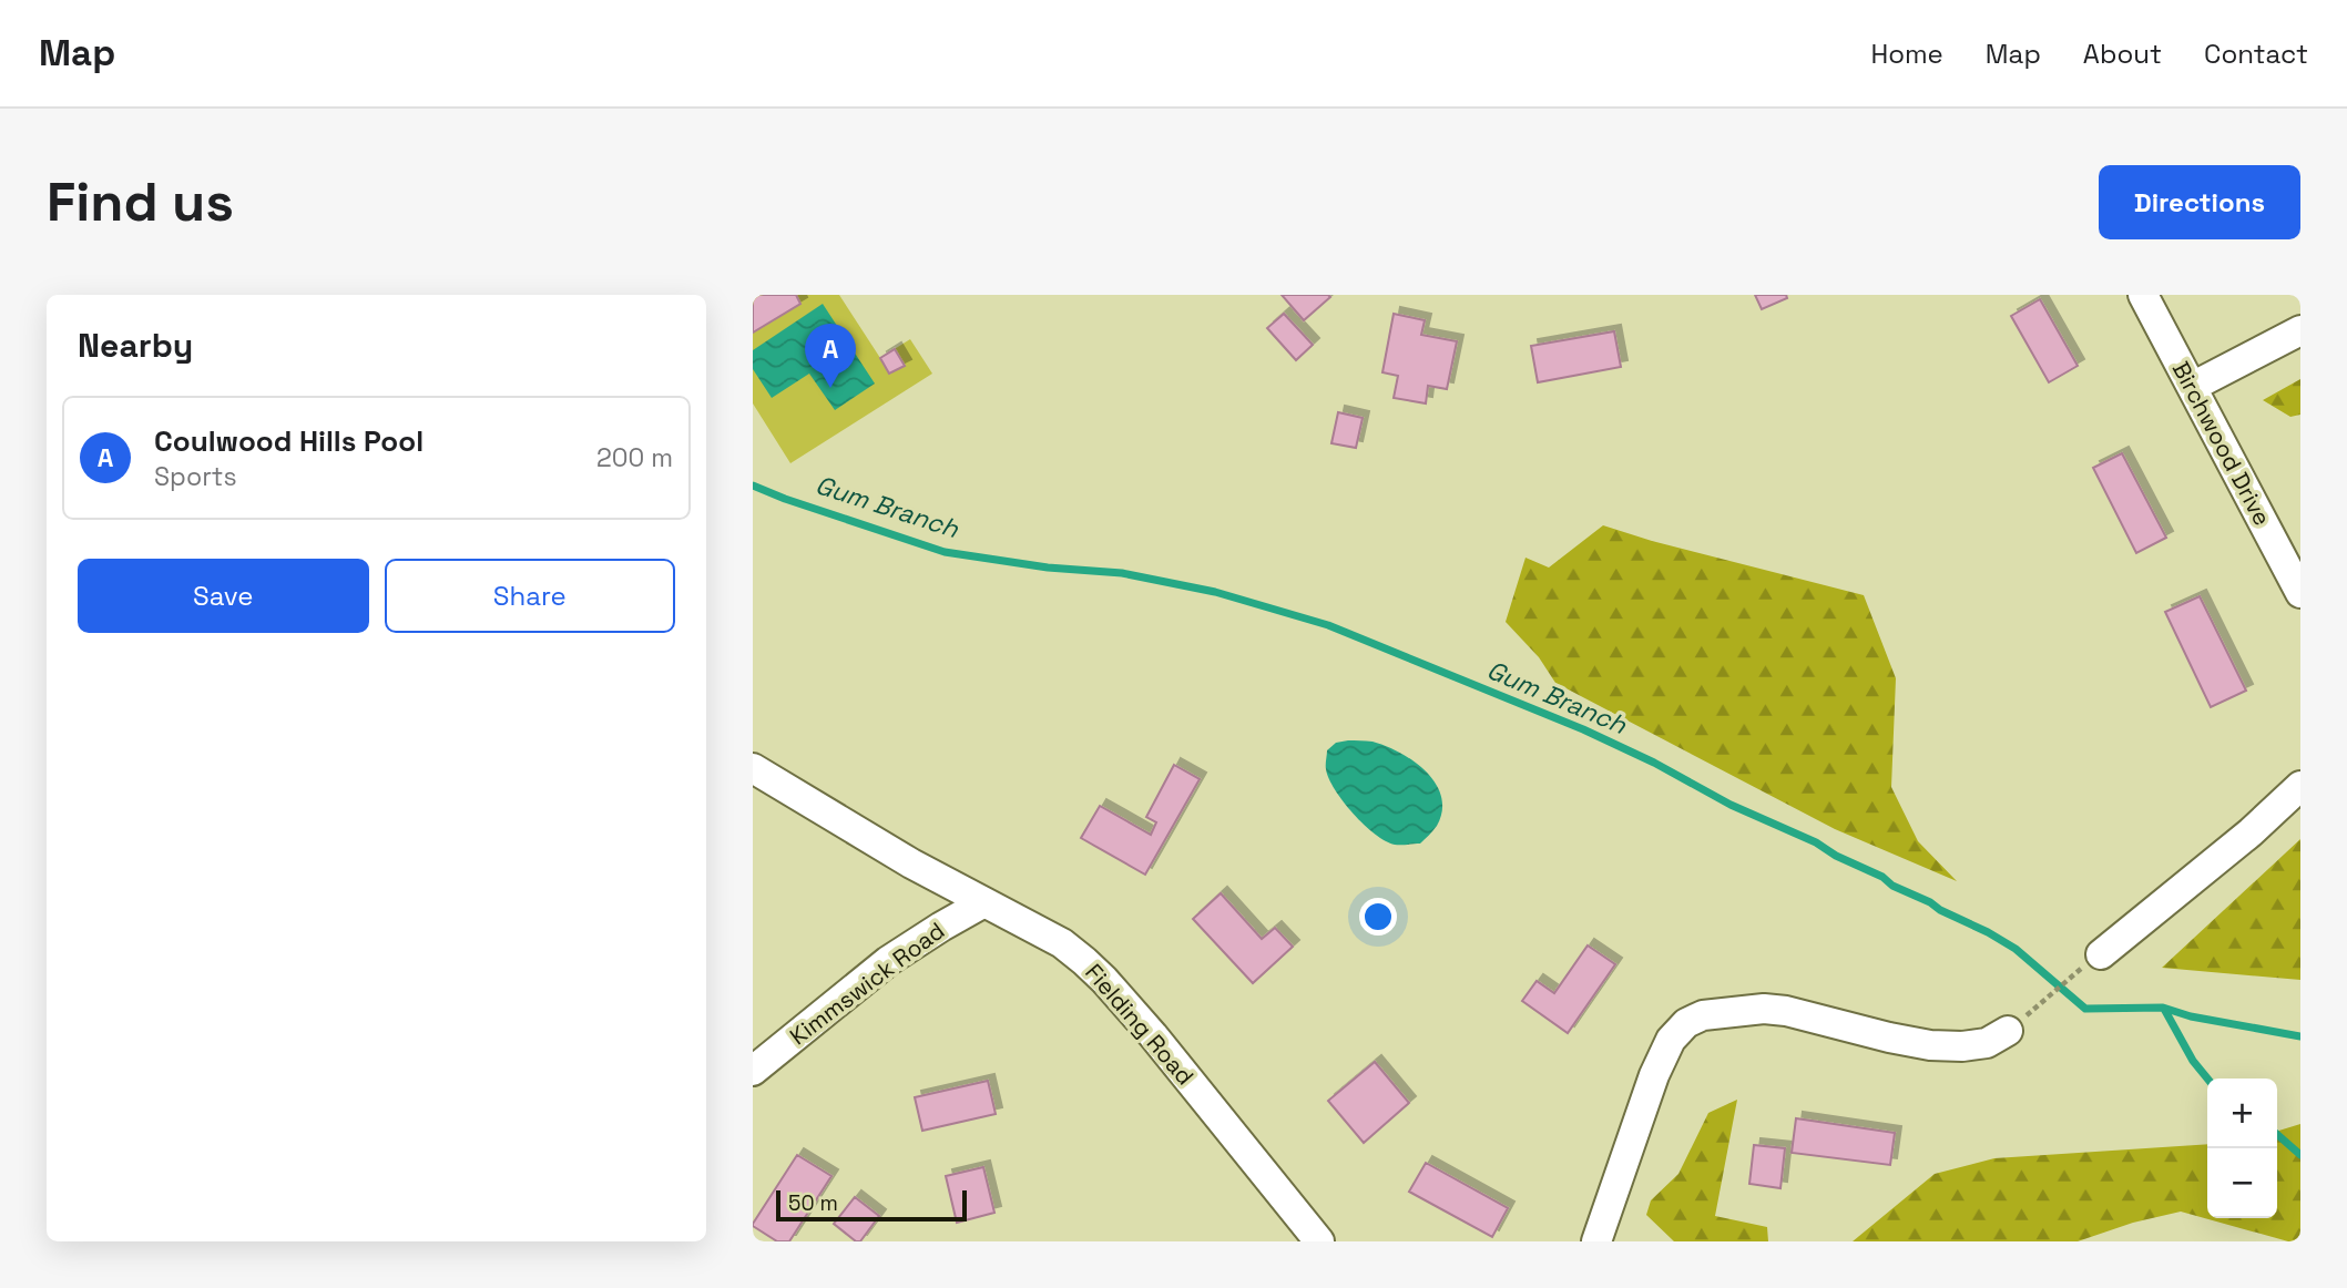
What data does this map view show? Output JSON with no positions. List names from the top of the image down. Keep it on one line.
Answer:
{"streets":{"street":["Birchwood Drive","Kimmswick Road","Fielding Road"]},"crossings":[["Kimmswick Road","Fielding Road"]],"water":["Gum Branch"],"scale_bar":"50 m","page":{"header":"Map","nav":["Home","Map","About","Contact"],"buttons":["Directions",["Save","Share"]],"title":"Find us","heading":"Nearby","pins":"A","list":[{"mark":"A","name":"Coulwood Hills Pool","note":"Sports","value":"200 m"}],"map_buttons":["+","−"],"scale":"50 m"}}
